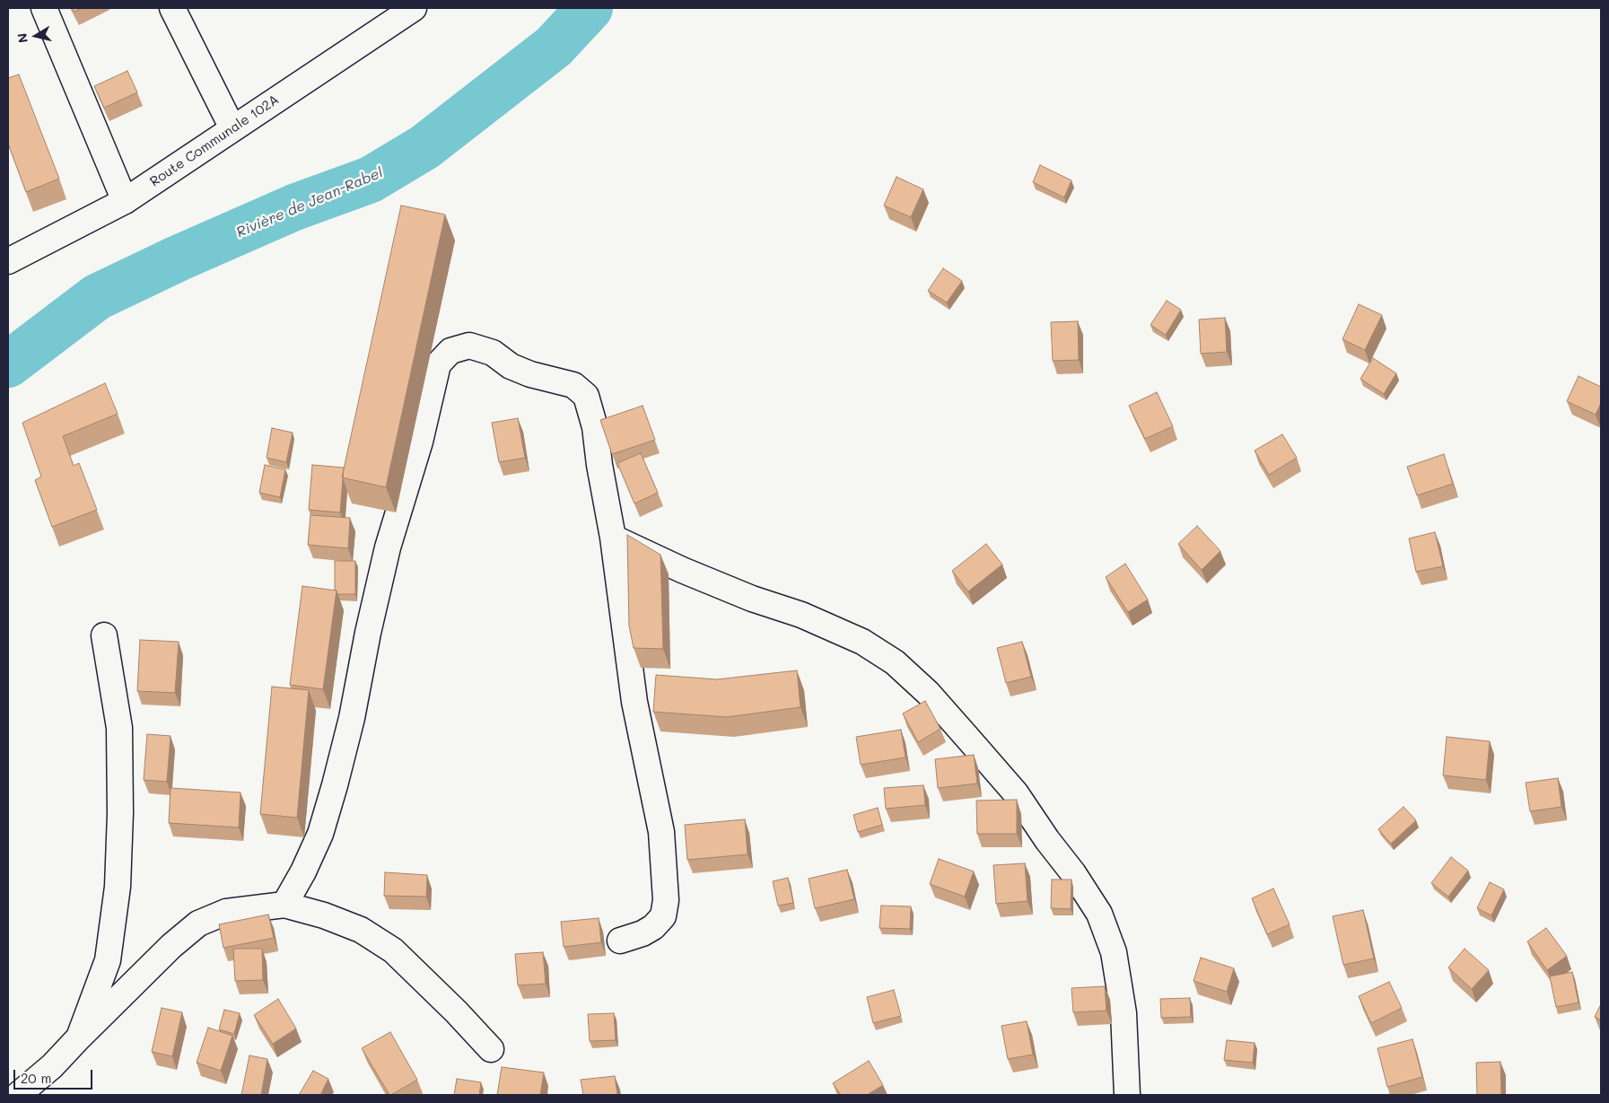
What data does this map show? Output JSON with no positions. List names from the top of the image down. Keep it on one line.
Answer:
{"streets":{"street":["Route Communale 102A"]},"water":["Rivière de Jean-Rabel"],"scale_bar":"20 m","north":"left"}
